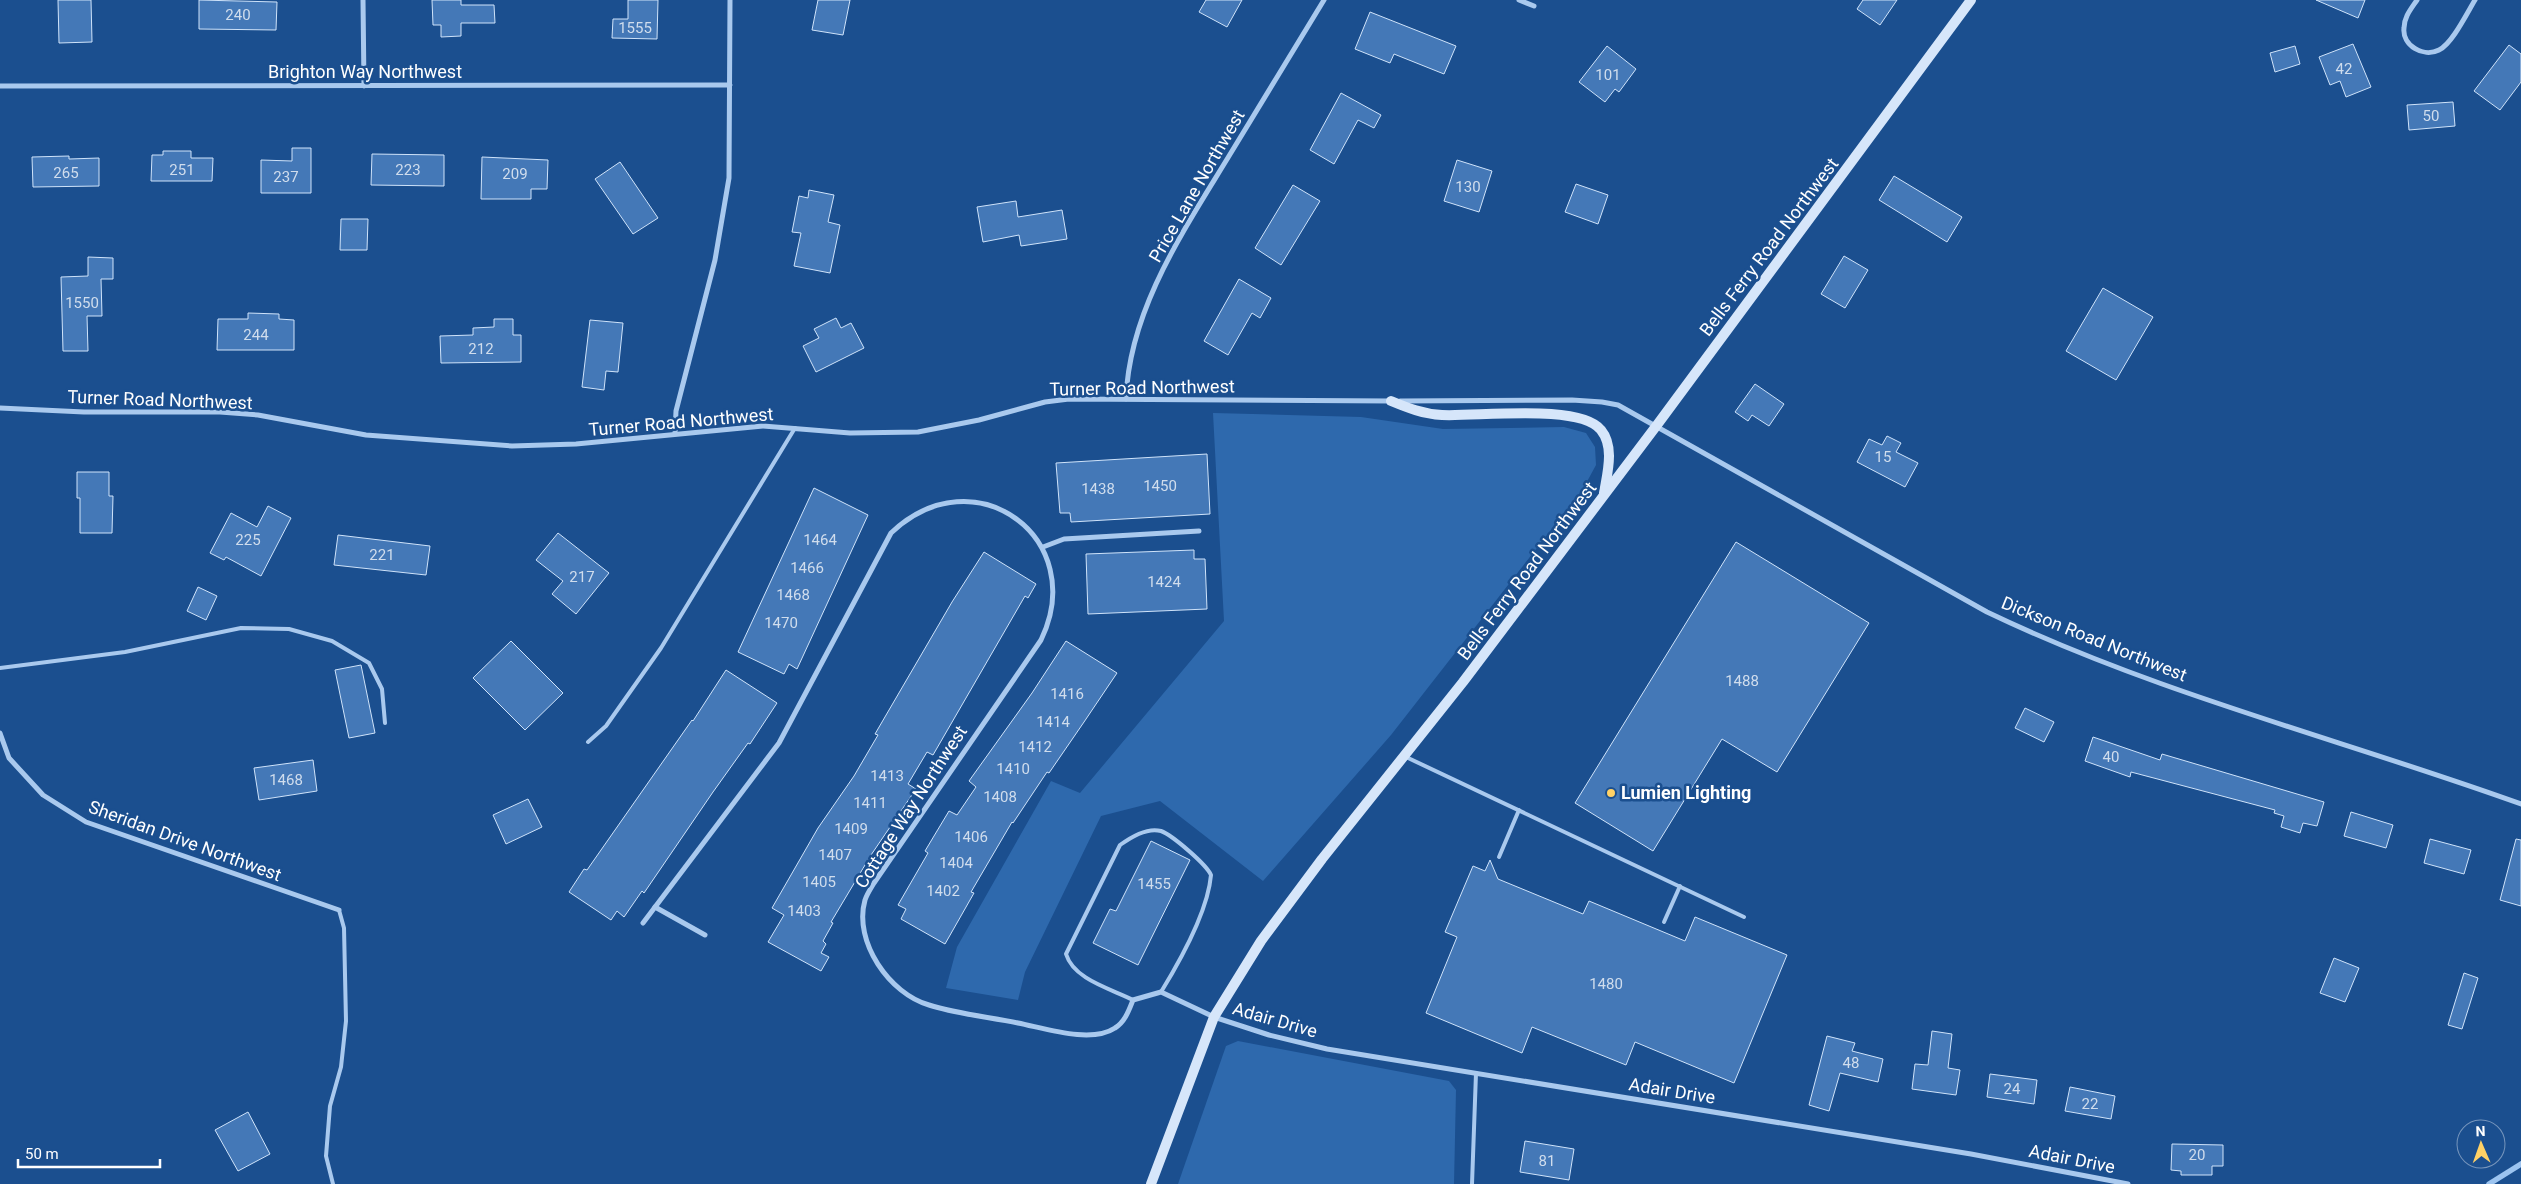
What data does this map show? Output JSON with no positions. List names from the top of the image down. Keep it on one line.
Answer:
{"streets":{"main road":["Bells Ferry Road Northwest"],"street":["Brighton Way Northwest","Price Lane Northwest","Turner Road Northwest","Dickson Road Northwest","Cottage Way Northwest","Sheridan Drive Northwest","Adair Drive"]},"crossings":[["Price Lane Northwest","Turner Road Northwest"],["Bells Ferry Road Northwest","Turner Road Northwest"],["Bells Ferry Road Northwest","Dickson Road Northwest"],["Bells Ferry Road Northwest","Adair Drive"],["Turner Road Northwest","Dickson Road Northwest"]],"places":["Lumien Lighting"],"house_numbers":["240","1555","42","101","50","251","223","265","209","237","130","1550","244","212","15","1450","1438","225","1464","221","1466","217","1424","1468","1470","1488","1416","1414","1412","40","1410","1413","1468","1408","1411","1409","1406","1407","1404","1405","1455","1402","1403","1480","48","24","22","20","81"],"scale_bar":"50 m","north":"top"}
